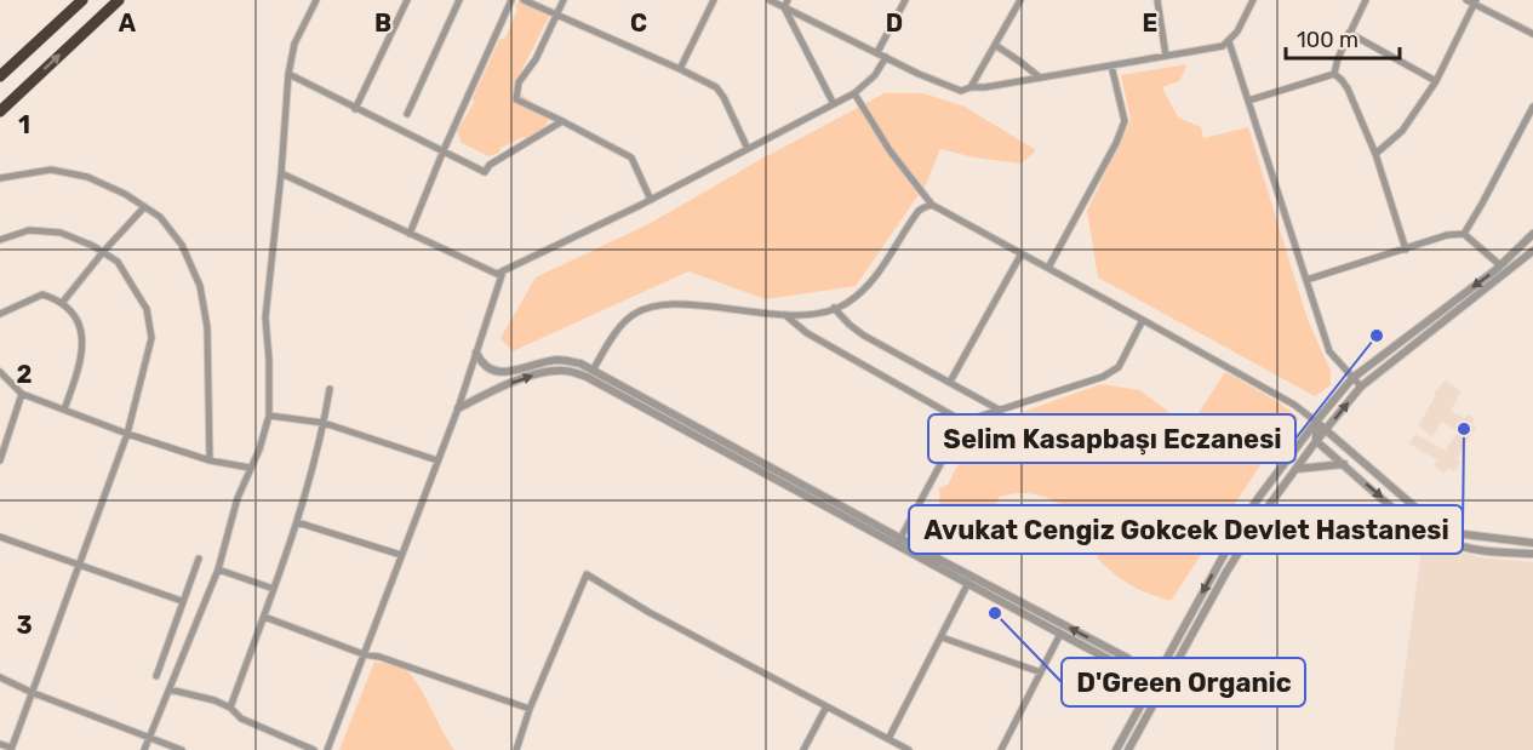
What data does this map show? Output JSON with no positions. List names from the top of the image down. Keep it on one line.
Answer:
{"places":["Selim Kasapbaşı Eczanesi","Avukat Cengiz Gokcek Devlet Hastanesi","D'Green Organic"],"scale_bar":"100 m","grid":{"columns":["A","B","C","D","E"],"rows":["1","2","3"]}}
